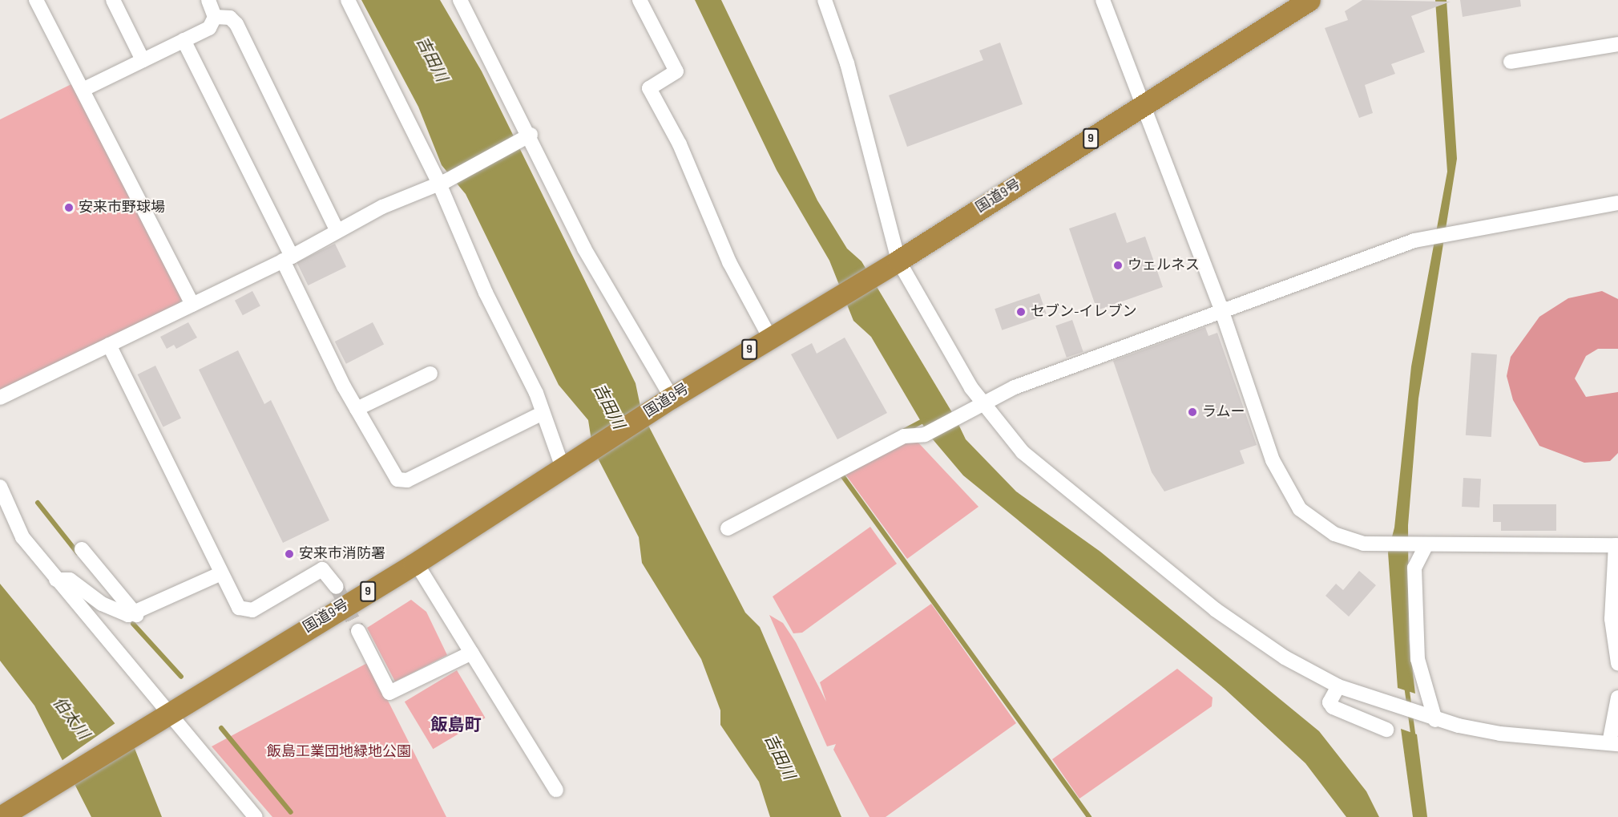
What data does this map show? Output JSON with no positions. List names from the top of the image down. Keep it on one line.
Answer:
{"streets":{"highway":["9","国道9号"]},"districts":["飯島町"],"water":["吉田川","伯太川"],"parks":["飯島工業団地緑地公園"],"places":["安来市野球場","ウェルネス","セブン-イレブン","ラムー","安来市消防署"]}
